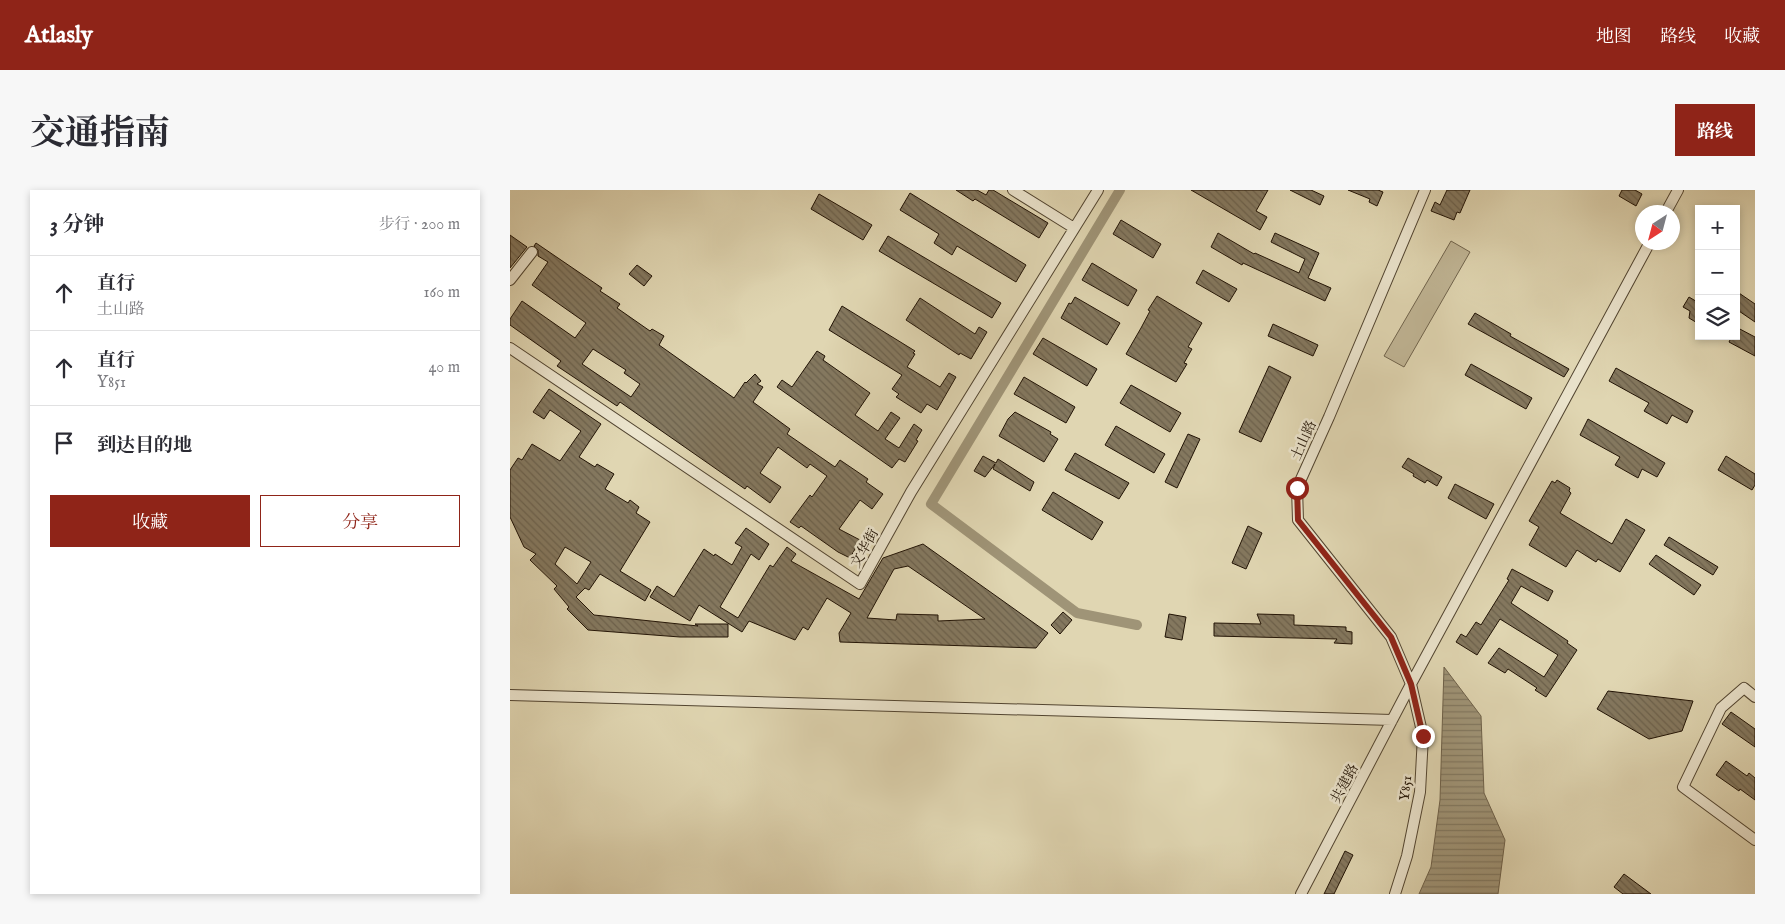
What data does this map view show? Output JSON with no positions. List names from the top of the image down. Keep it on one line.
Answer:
{"streets":{"street":["土山路","文华街","共建路","Y851"]},"crossings":[["土山路","共建路"],["土山路","Y851"],["共建路","Y851"]],"north":"bottom left","page":{"header":"Atlasly","nav":["地图","路线","收藏"],"title":"交通指南","buttons":["路线",["收藏","分享"]],"heading":["3 分钟","步行 · 200 m"],"map_buttons":["+","−"],"list":[["直行","土山路","160 m"],["直行","Y851","40 m"],"到达目的地"]}}
